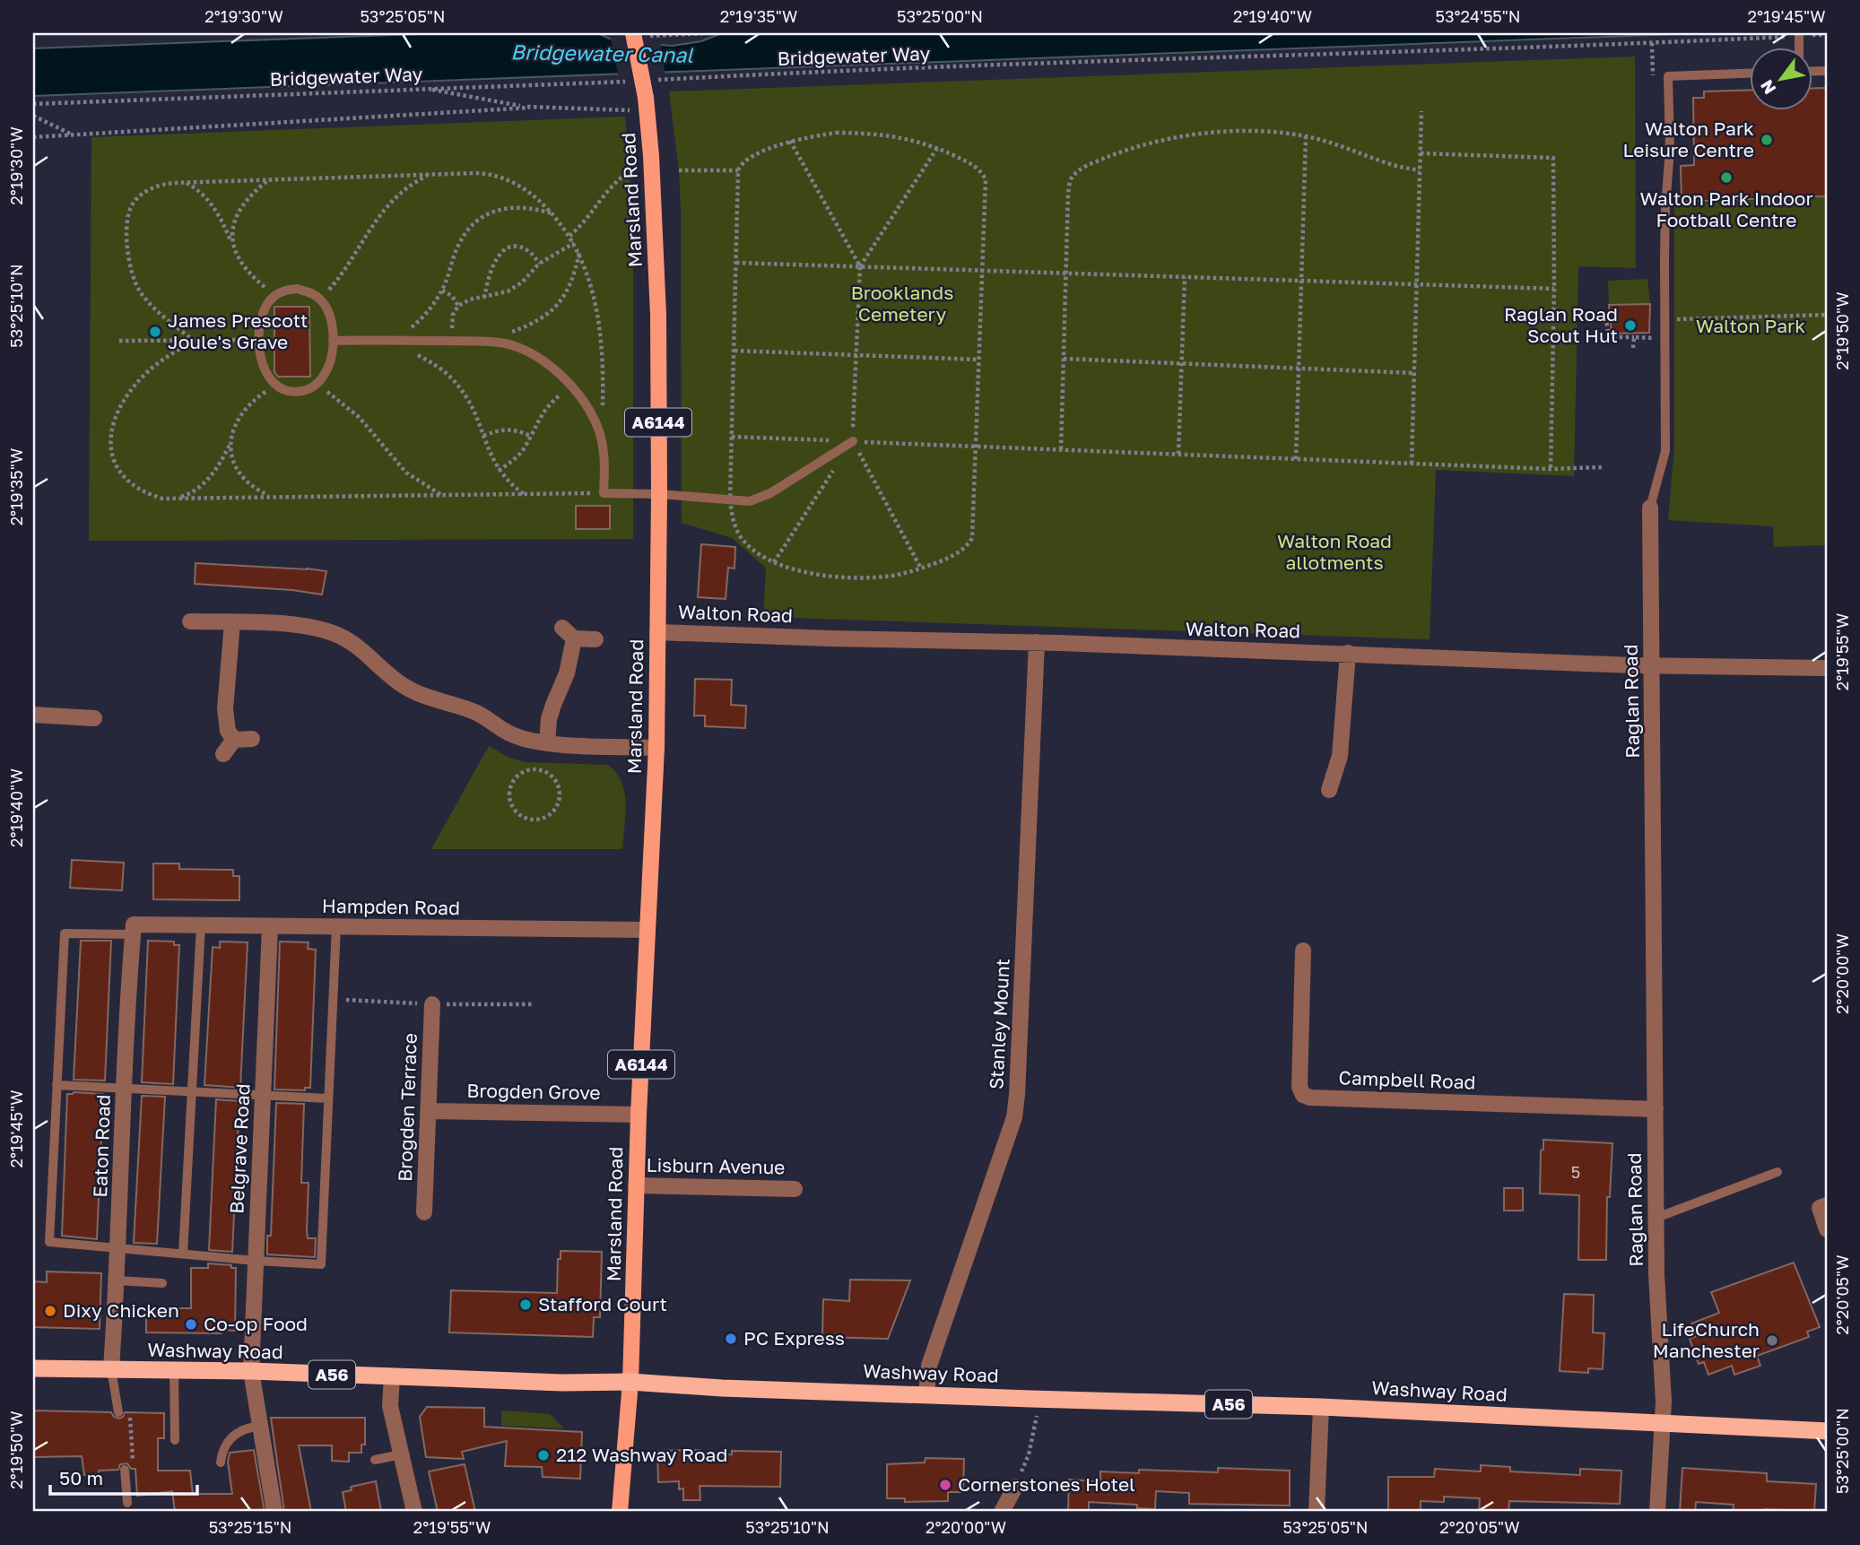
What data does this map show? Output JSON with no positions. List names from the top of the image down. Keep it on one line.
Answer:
{"streets":{"highway":["Washway Road","A56"],"main road":["Marsland Road","A6144"],"street":["Walton Road","Raglan Road","Hampden Road","Stanley Mount","Campbell Road","Brogden Grove","Brogden Terrace","Eaton Road","Belgrave Road","Lisburn Avenue"],"path":["Bridgewater Way"]},"crossings":[["Marsland Road","A6144"],["Marsland Road","Walton Road"],["Marsland Road","Hampden Road"],["Marsland Road","Brogden Grove"],["Marsland Road","Lisburn Avenue"],["Marsland Road","Washway Road"],["A6144","Washway Road"],["Walton Road","Raglan Road"],["Walton Road","Stanley Mount"],["Raglan Road","Campbell Road"],["Raglan Road","Washway Road"],["Hampden Road","Eaton Road"],["Hampden Road","Belgrave Road"],["Stanley Mount","Washway Road"],["Brogden Grove","Brogden Terrace"],["Eaton Road","Washway Road"],["Belgrave Road","Washway Road"]],"water":["Bridgewater Canal"],"parks":["Brooklands Cemetery","Walton Park","Walton Road allotments"],"places":["Walton Park Leisure Centre","Walton Park Indoor Football Centre","Raglan Road Scout Hut","James Prescott Joule's Grave","Stafford Court","Dixy Chicken","Co-op Food","PC Express","LifeChurch Manchester","212 Washway Road","Cornerstones Hotel"],"house_numbers":["5"],"scale_bar":"50 m","north":"bottom left","coordinates":["2°19'30\"W","53°25'05\"N","2°19'35\"W","53°25'00\"N","2°19'40\"W","53°24'55\"N","2°19'45\"W","53°25'10\"N","2°19'50\"W","2°19'55\"W","2°20'00\"W","2°20'05\"W","53°25'15\"N"]}
